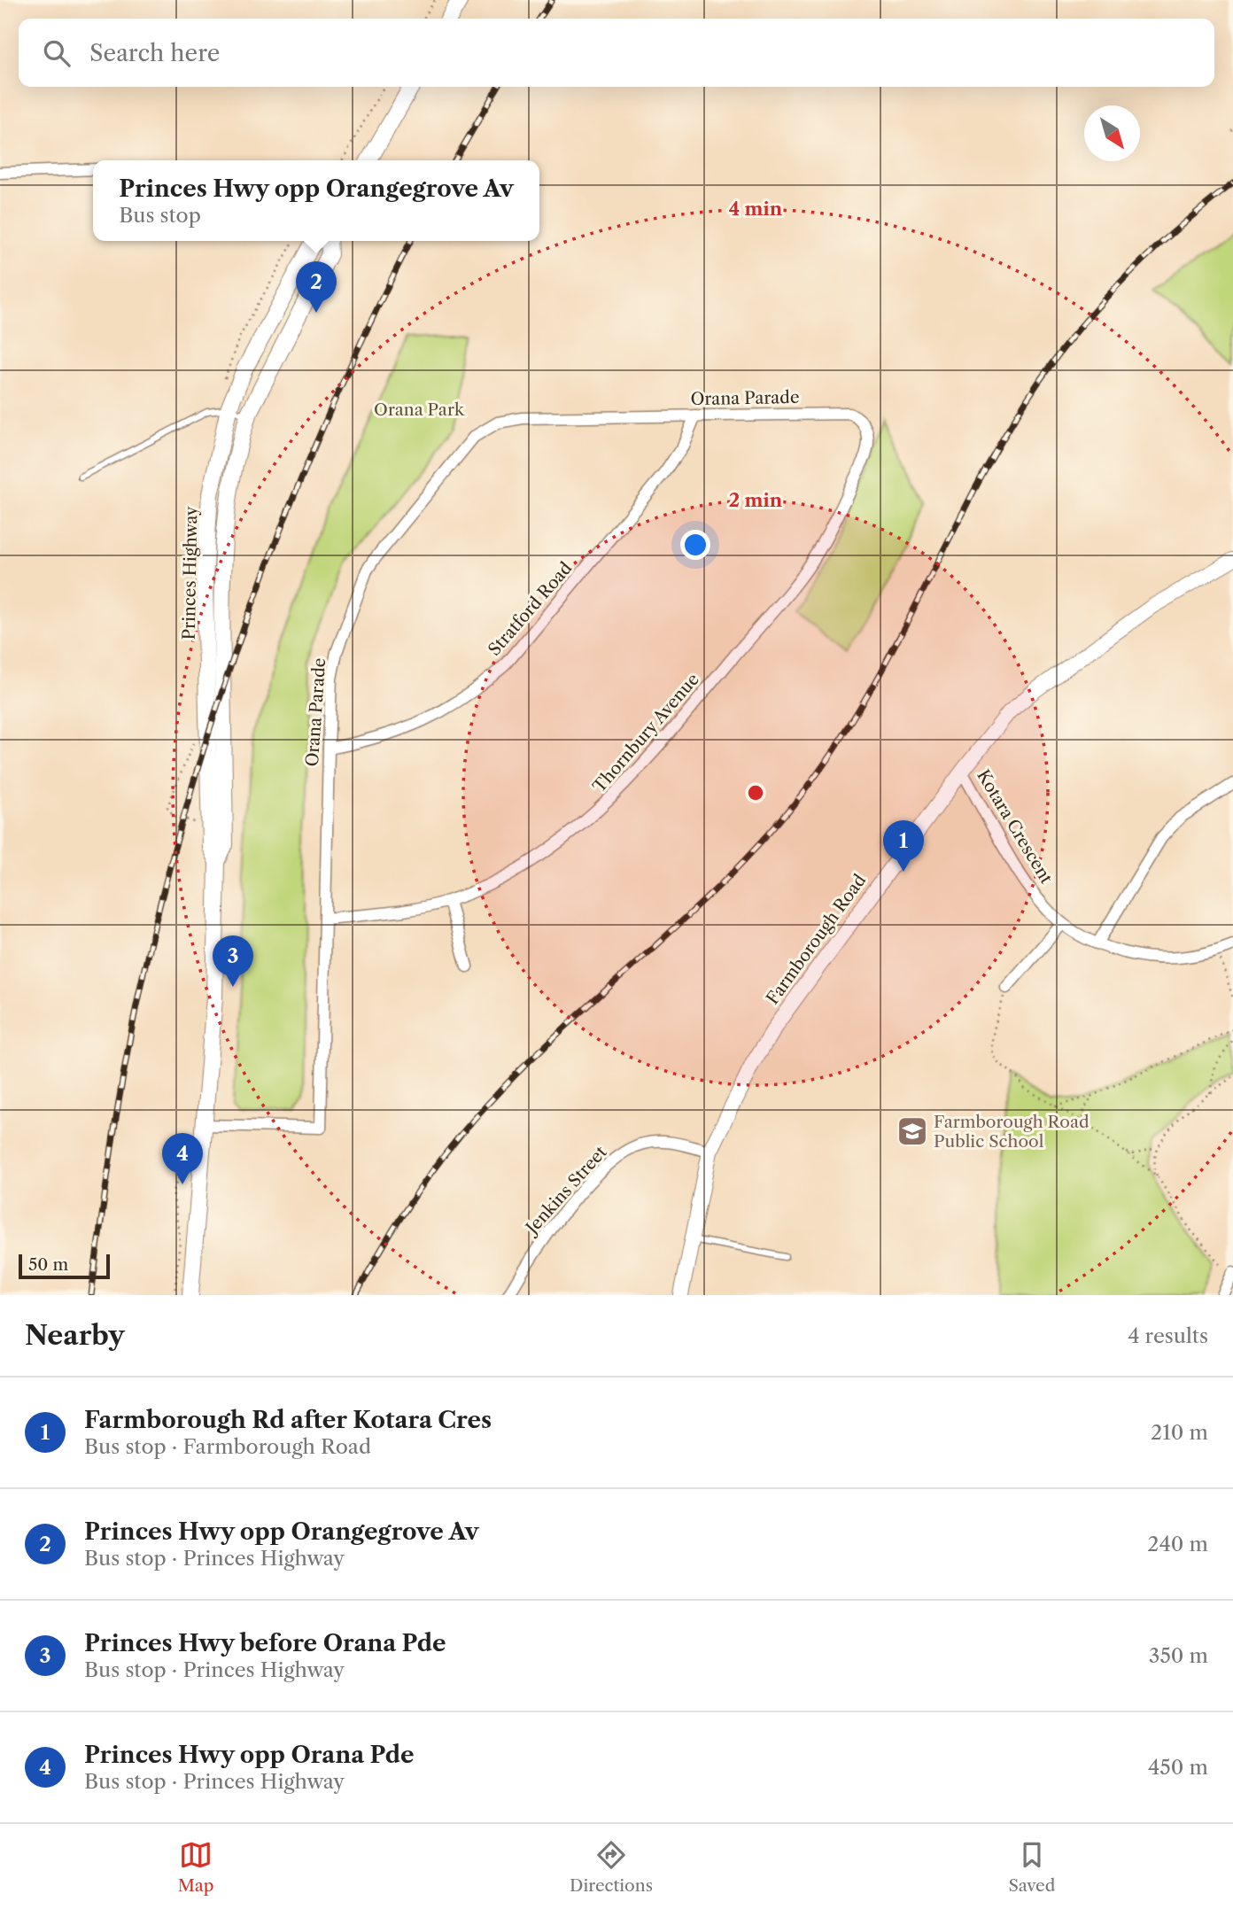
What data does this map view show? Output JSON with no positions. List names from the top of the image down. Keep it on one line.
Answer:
{"streets":{"main road":["Princes Highway"],"street":["Orana Parade","Stratford Road","Thornbury Avenue","Kotara Crescent","Farmborough Road","Jenkins Street"]},"crossings":[["Orana Parade","Princes Highway"],["Orana Parade","Stratford Road"],["Orana Parade","Thornbury Avenue"],["Kotara Crescent","Farmborough Road"],["Farmborough Road","Jenkins Street"]],"parks":["Orana Park"],"places":{"school or university":["Farmborough Road Public School"]},"scale_bar":"50 m","north":"bottom right","page":{"search":"Search here","popup":["Princes Hwy opp Orangegrove Av","Bus stop"],"pins":["2","1","3","4"],"scale":"50 m","heading":["Nearby","4 results"],"list":[{"mark":"1","name":"Farmborough Rd after Kotara Cres","note":"Bus stop · Farmborough Road","value":"210 m"},{"mark":"2","name":"Princes Hwy opp Orangegrove Av","note":"Bus stop · Princes Highway","value":"240 m"},{"mark":"3","name":"Princes Hwy before Orana Pde","note":"Bus stop · Princes Highway","value":"350 m"},{"mark":"4","name":"Princes Hwy opp Orana Pde","note":"Bus stop · Princes Highway","value":"450 m"}],"nav":["Map","Directions","Saved"]},"rings":["4 min","2 min"]}
